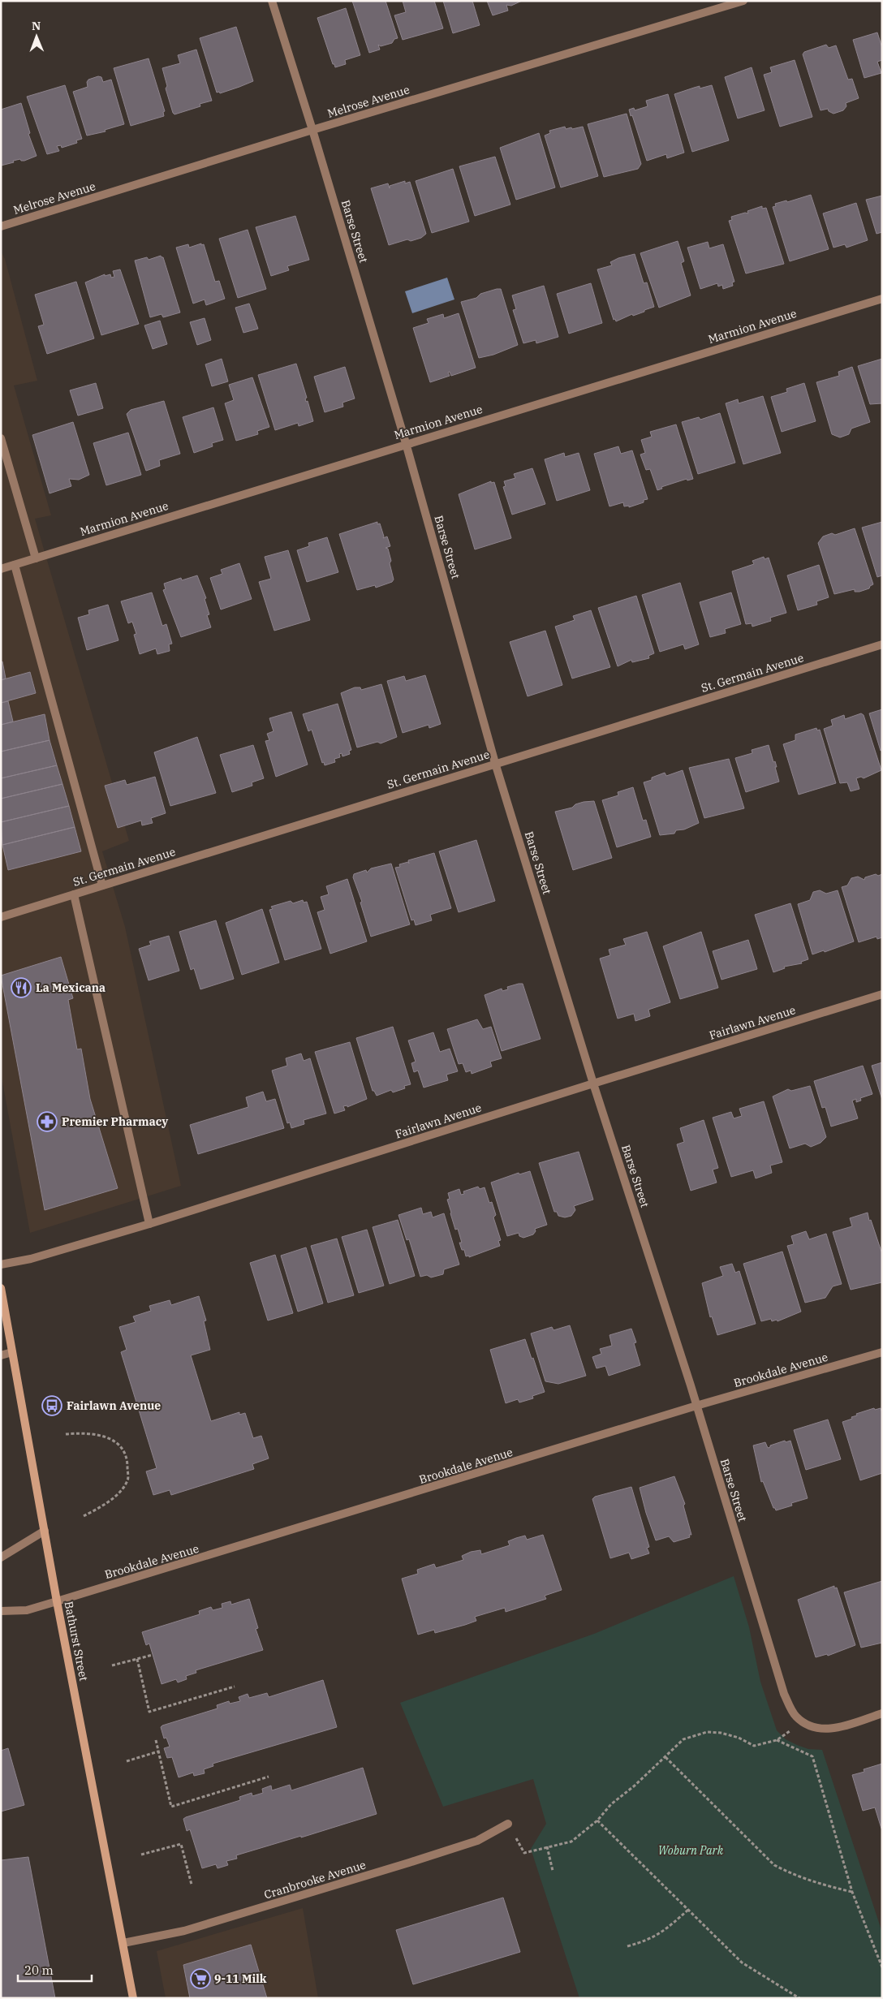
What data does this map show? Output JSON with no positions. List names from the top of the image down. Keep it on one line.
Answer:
{"streets":{"main road":["Bathurst Street"],"street":["Melrose Avenue","Barse Street","Marmion Avenue","St. Germain Avenue","Fairlawn Avenue","Brookdale Avenue","Cranbrooke Avenue"]},"crossings":[["Melrose Avenue","Barse Street"],["Barse Street","Marmion Avenue"],["Barse Street","St. Germain Avenue"],["Barse Street","Fairlawn Avenue"],["Barse Street","Brookdale Avenue"],["Brookdale Avenue","Bathurst Street"],["Bathurst Street","Cranbrooke Avenue"]],"parks":["Woburn Park"],"places":{"restaurant":["La Mexicana"],"pharmacy":["Premier Pharmacy"],"bus stop":["Fairlawn Avenue"],"supermarket":["9-11 Milk"]},"scale_bar":"20 m","north":"top"}
